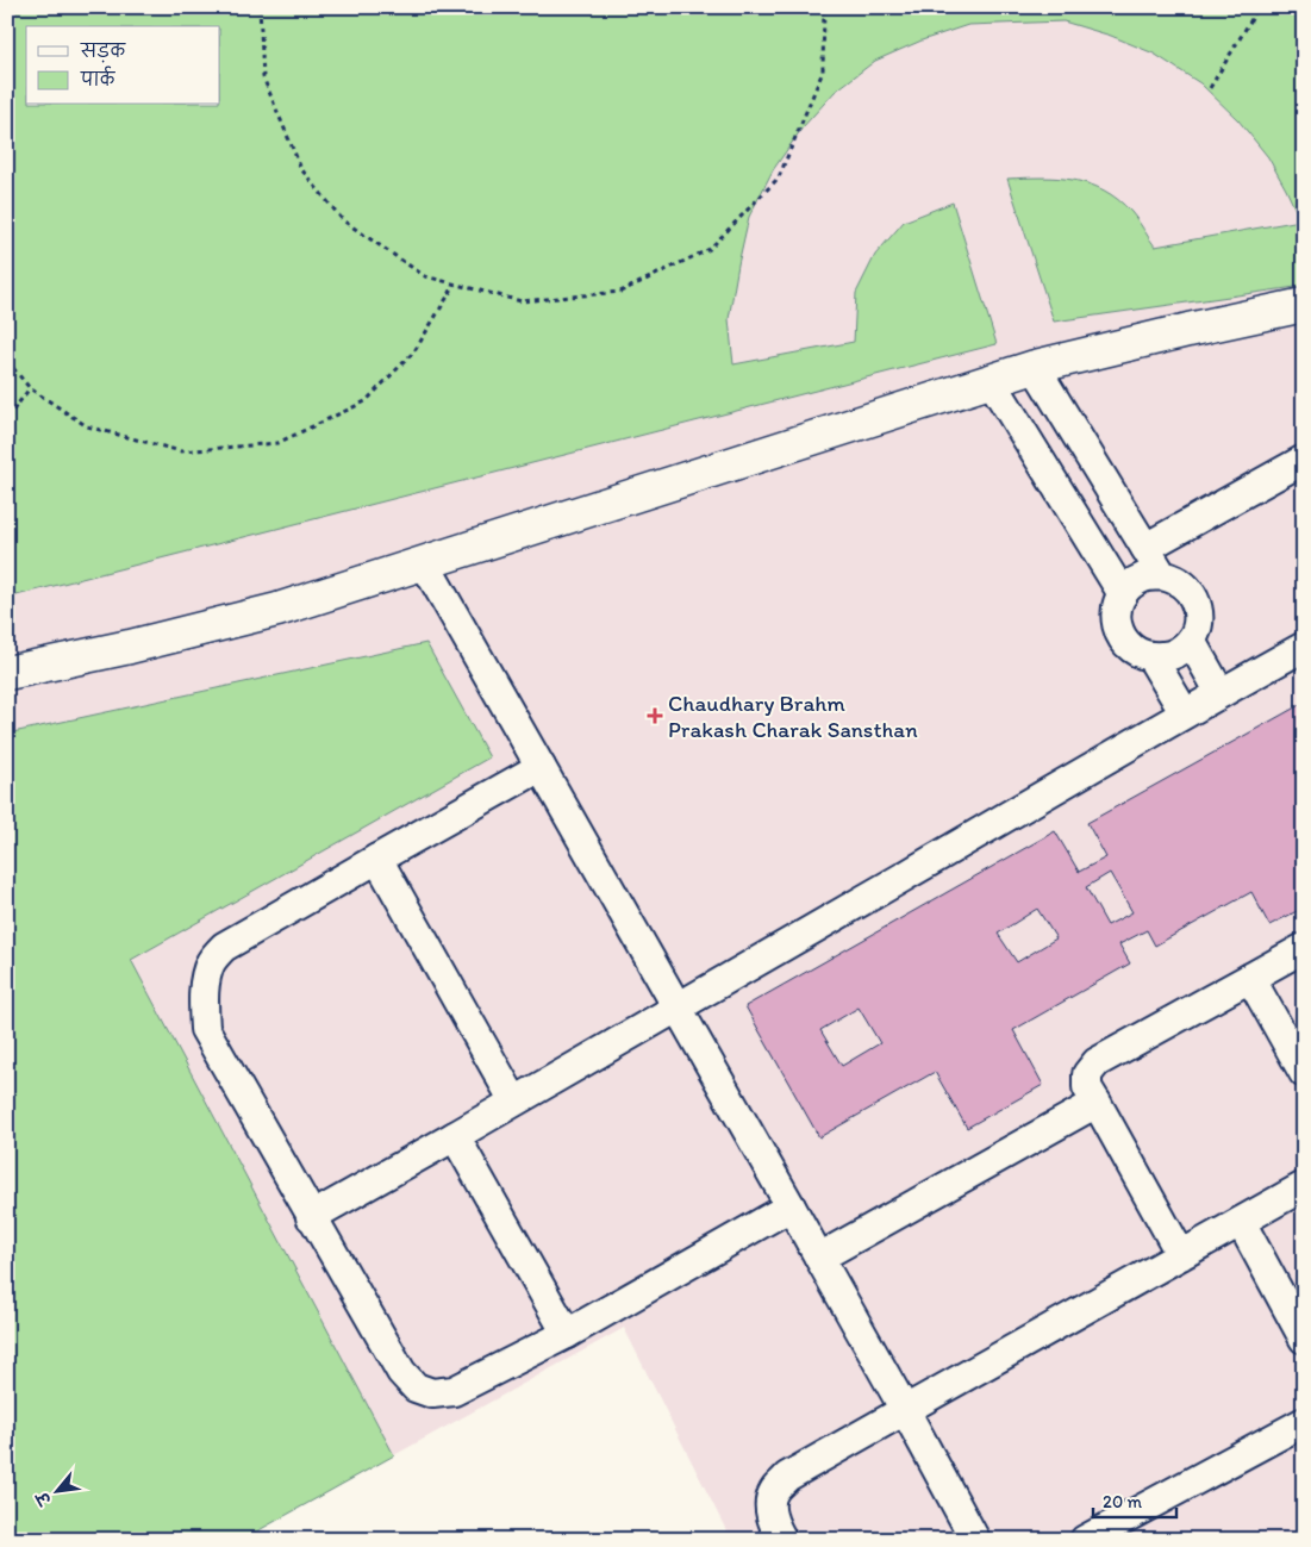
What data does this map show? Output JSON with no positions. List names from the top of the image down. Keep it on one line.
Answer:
{"places":{"health":["Chaudhary Brahm Prakash Charak Sansthan"]},"legend":["सड़क","पार्क"],"scale_bar":"20 m","north":"bottom left"}
